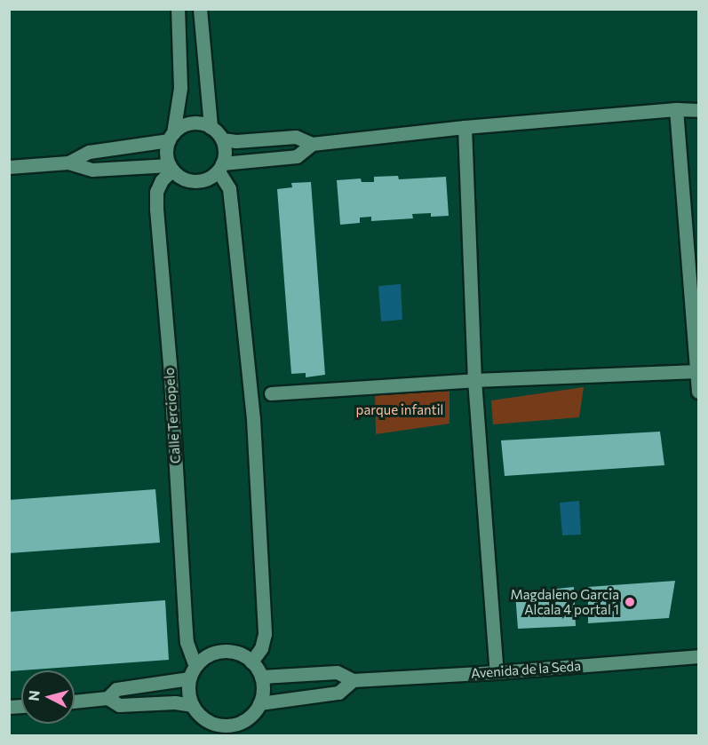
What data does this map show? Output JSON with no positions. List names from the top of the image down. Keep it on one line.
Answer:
{"streets":{"street":["Calle Terciopelo","Avenida de la Seda"]},"crossings":[["Calle Terciopelo","Avenida de la Seda"]],"parks":["parque infantil"],"places":["Magdaleno Garcia Alcala 4 portal 1"],"north":"left"}
